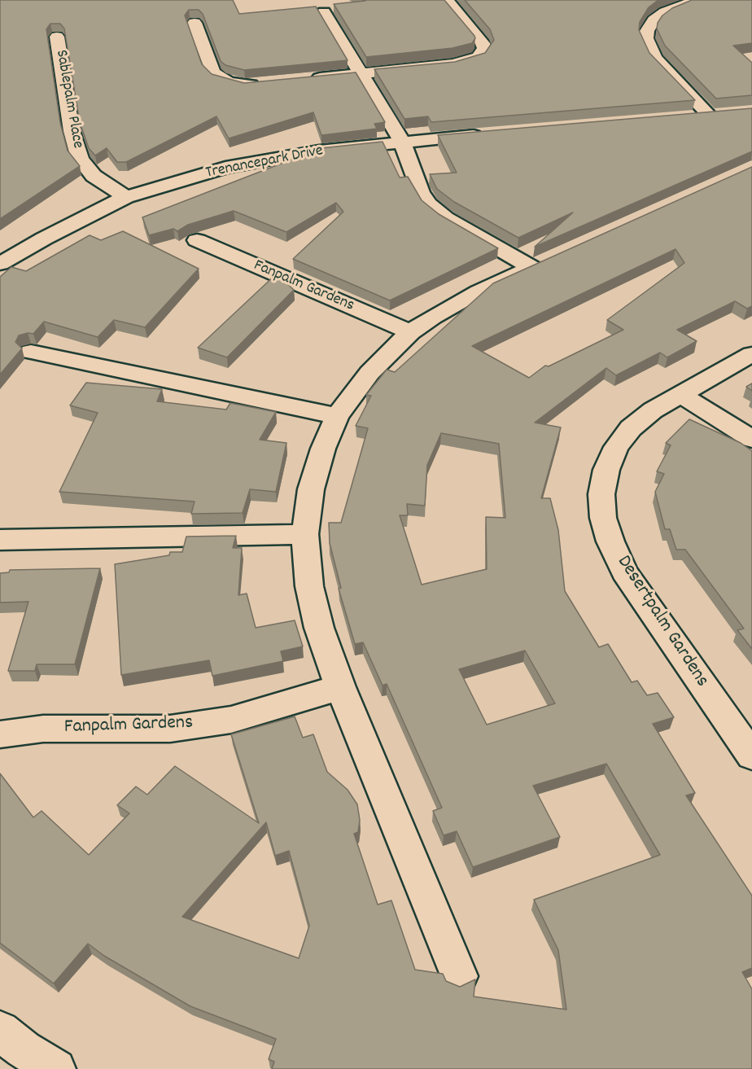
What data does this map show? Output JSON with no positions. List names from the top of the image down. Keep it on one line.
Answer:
{"streets":{"street":["Sablepalm Place","Trenancepark Drive","Fanpalm Gardens","Desertpalm Gardens"]},"crossings":[["Sablepalm Place","Trenancepark Drive"]]}
